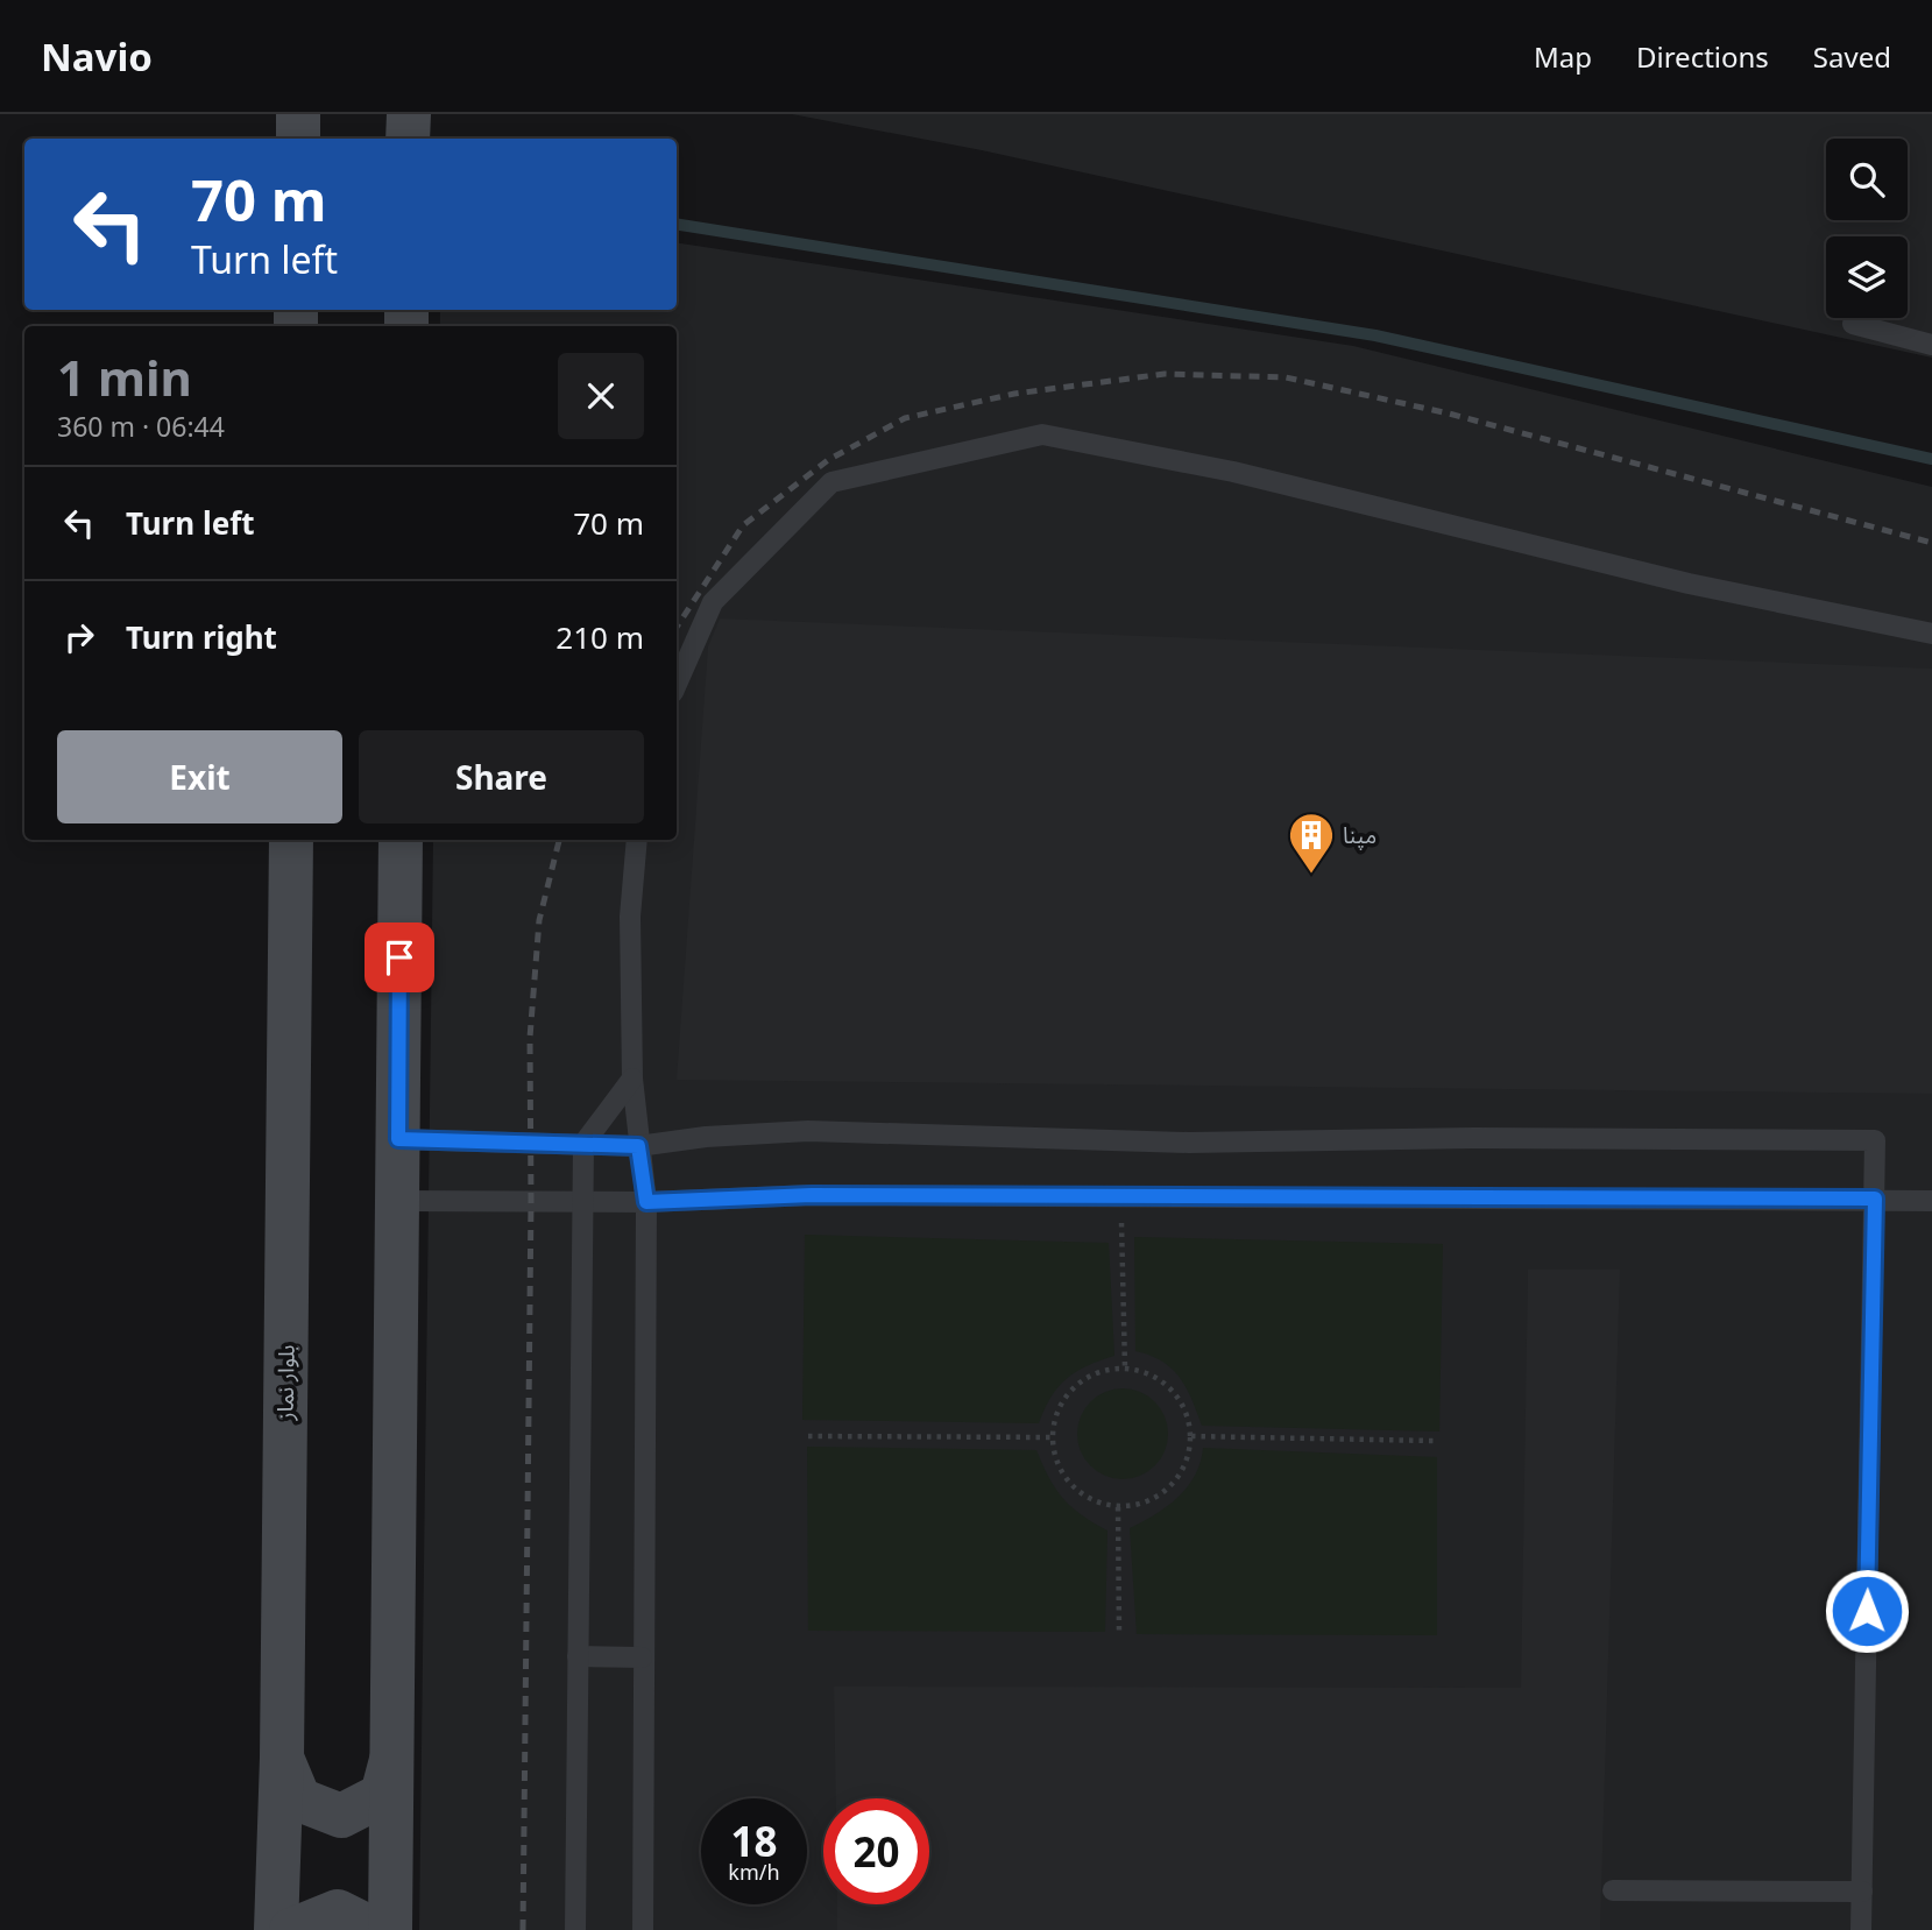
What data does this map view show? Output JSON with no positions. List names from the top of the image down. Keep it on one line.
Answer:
{"streets":{"main road":["بلوار نماز"]},"places":{"building":["مپنا"]},"page":{"header":"Navio","nav":["Map","Directions","Saved"],"turn":["70 m","Turn left"],"heading":["1 min","360 m · 06:44"],"list":[{"name":"Turn left","value":"70 m"},{"name":"Turn right","value":"210 m"}],"buttons":["Exit","Share"],"speed":"18 km/h","limit":"20"}}
